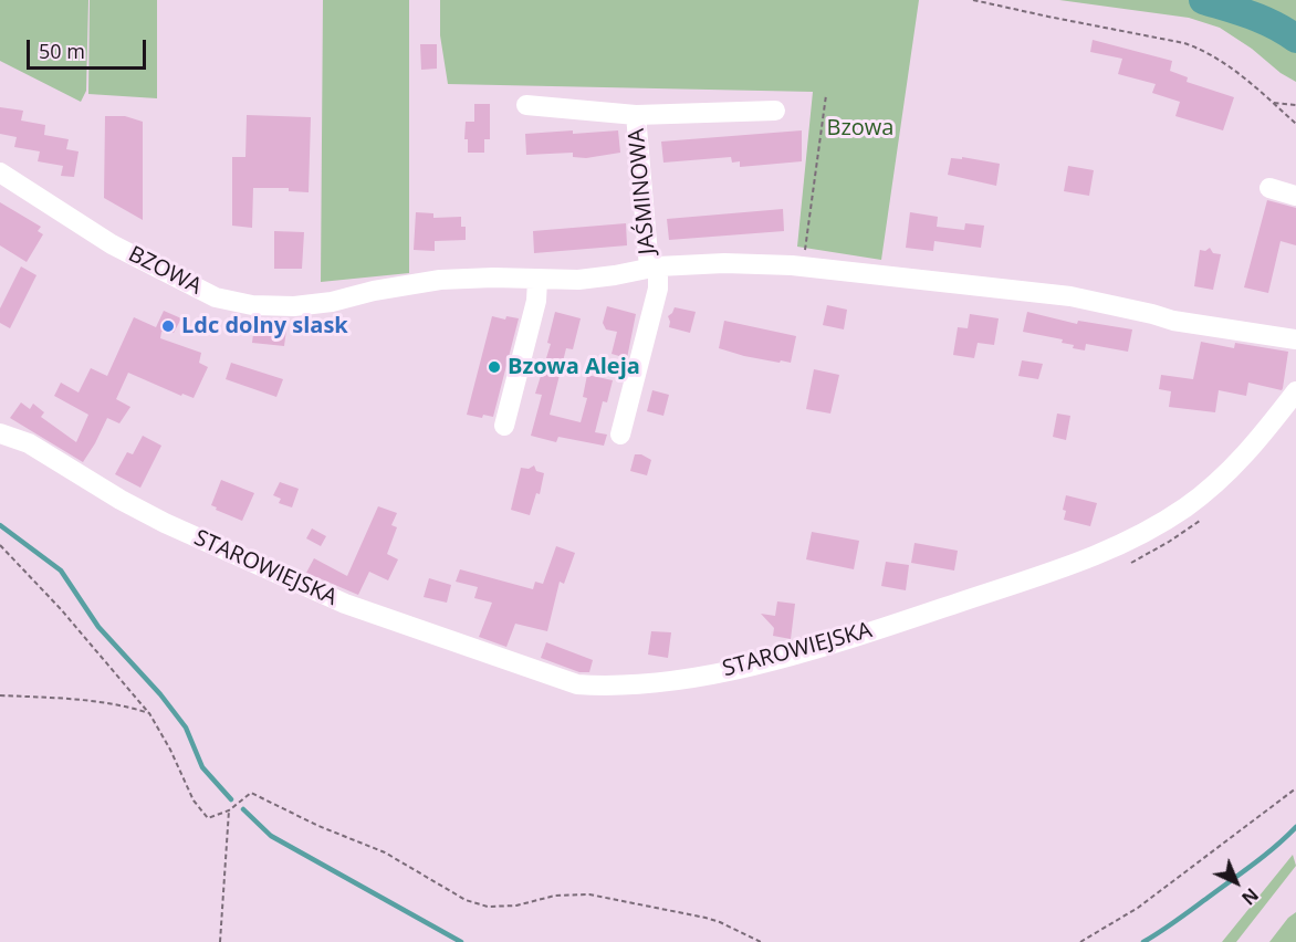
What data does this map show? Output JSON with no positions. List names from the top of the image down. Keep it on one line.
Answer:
{"streets":{"street":["JAŚMINOWA","BZOWA","STAROWIEJSKA"]},"crossings":[["JAŚMINOWA","BZOWA"]],"parks":["Bzowa"],"places":["Ldc dolny slask","Bzowa Aleja"],"scale_bar":"50 m","north":"bottom right"}
